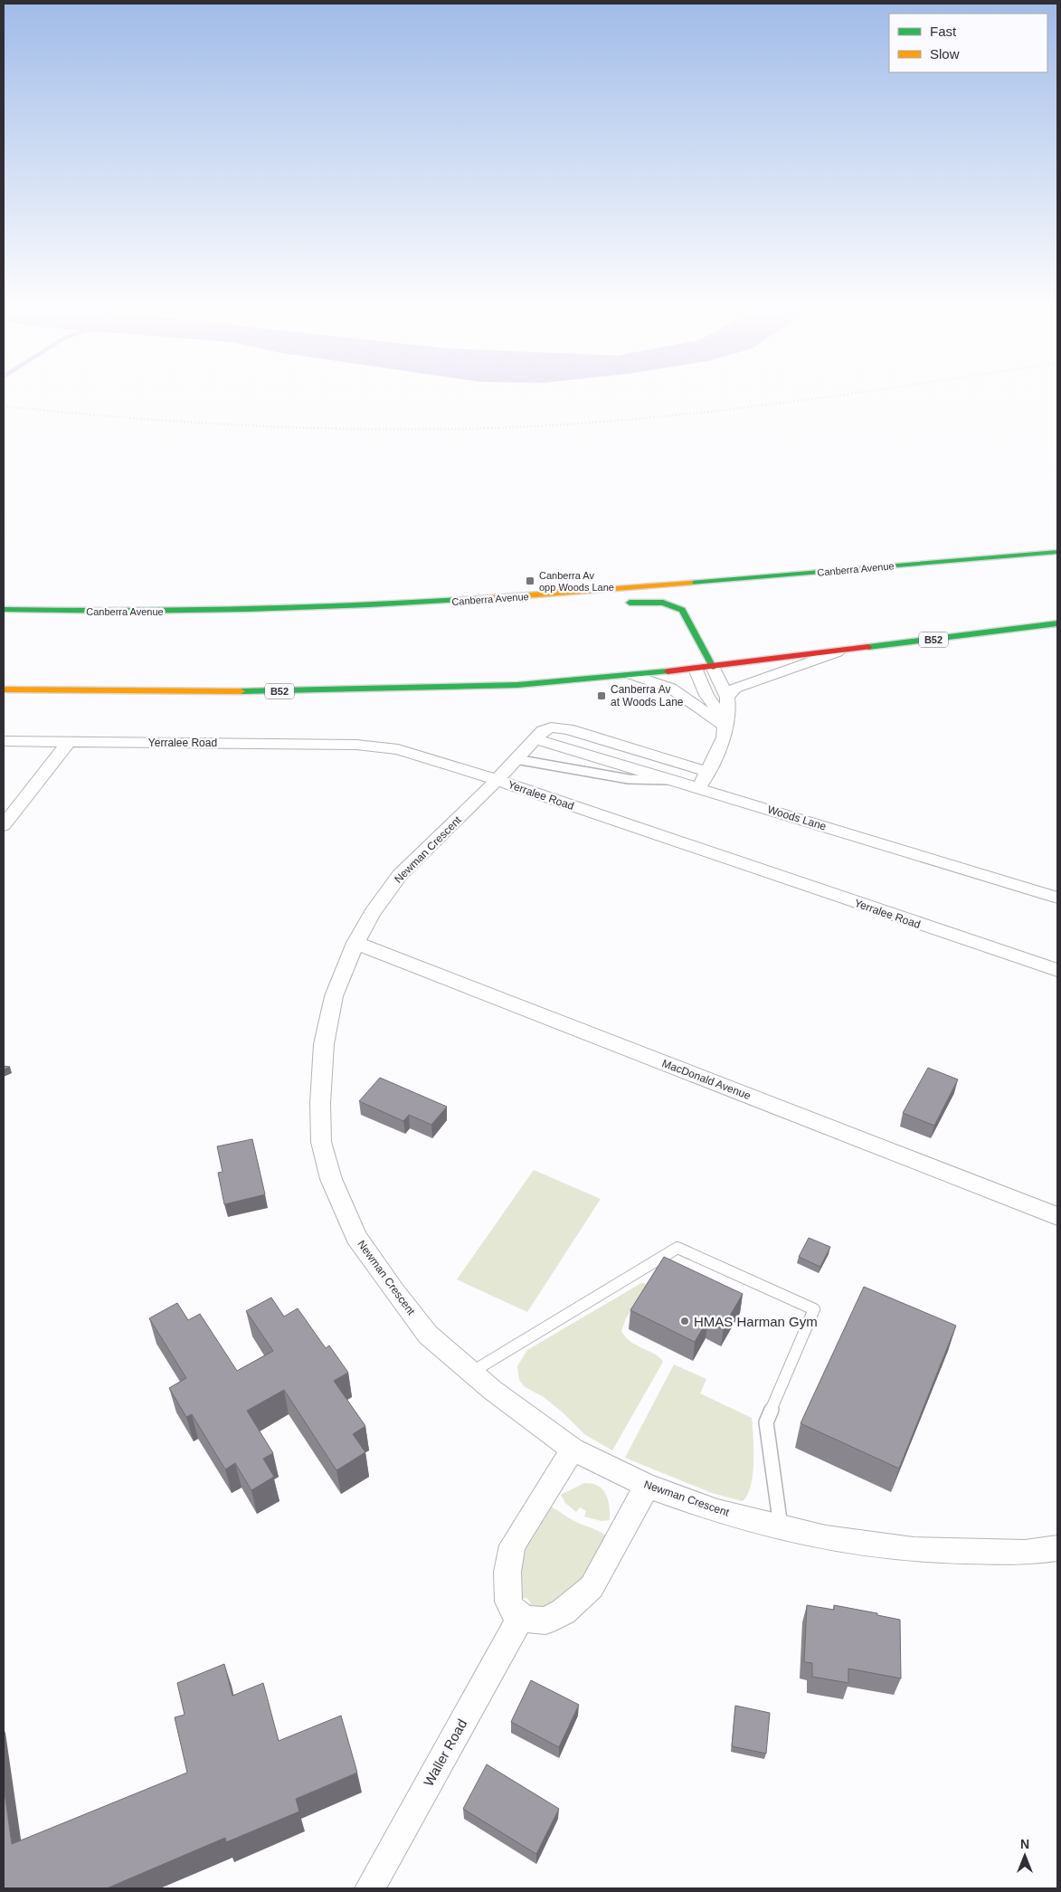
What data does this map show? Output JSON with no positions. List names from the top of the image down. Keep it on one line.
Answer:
{"streets":{"highway":["Canberra Avenue","B52"],"street":["Yerralee Road","Woods Lane","Newman Crescent","MacDonald Avenue","Waller Road"]},"crossings":[["Yerralee Road","Newman Crescent"],["Woods Lane","Newman Crescent"],["Newman Crescent","MacDonald Avenue"]],"places":{"transit":["Canberra Av opp Woods Lane","Canberra Av at Woods Lane"],"other":["HMAS Harman Gym"]},"legend":["Fast","Slow"],"north":"top"}
